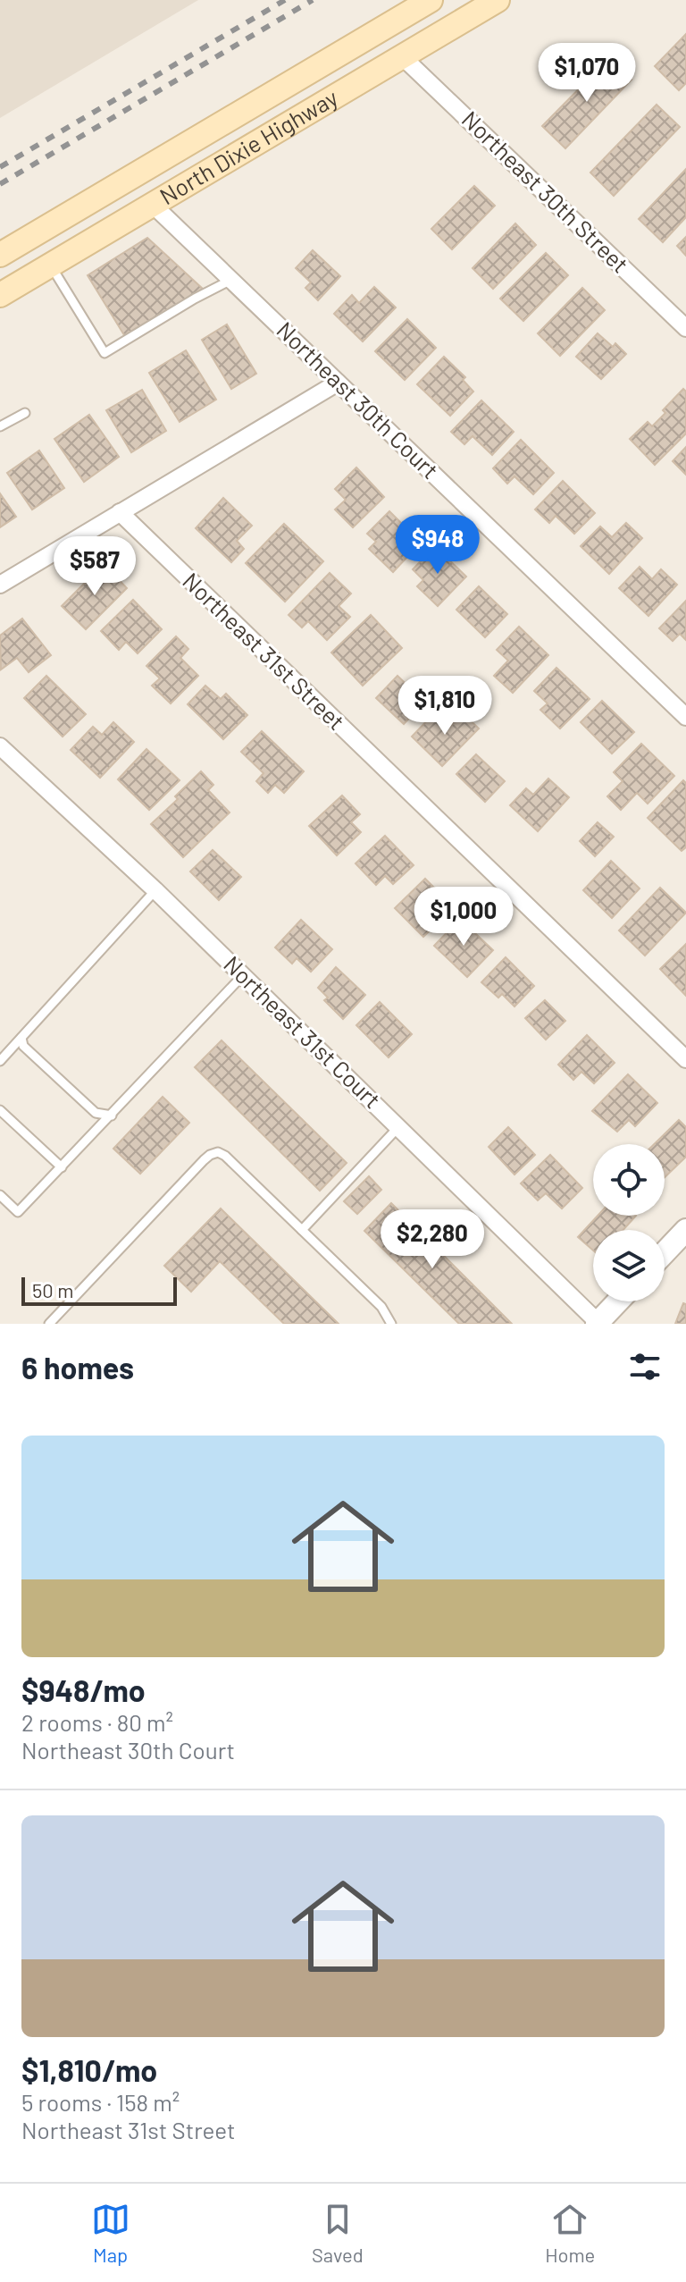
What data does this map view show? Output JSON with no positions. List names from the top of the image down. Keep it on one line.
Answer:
{"streets":{"main road":["North Dixie Highway"],"street":["Northeast 30th Street","Northeast 30th Court","Northeast 31st Street","Northeast 31st Court"]},"crossings":[["North Dixie Highway","Northeast 30th Street"],["North Dixie Highway","Northeast 30th Court"]],"scale_bar":"50 m","page":{"price":["$1,070","$948","$587","$1,810","$1,000","$2,280"],"scale":"50 m","heading":"6 homes","list":[{"name":"$948/mo","note":"2 rooms · 80 m² · Northeast 30th Court"},{"name":"$1,810/mo","note":"5 rooms · 158 m² · Northeast 31st Street"}],"tabs":["Map","Saved","Home"]}}
